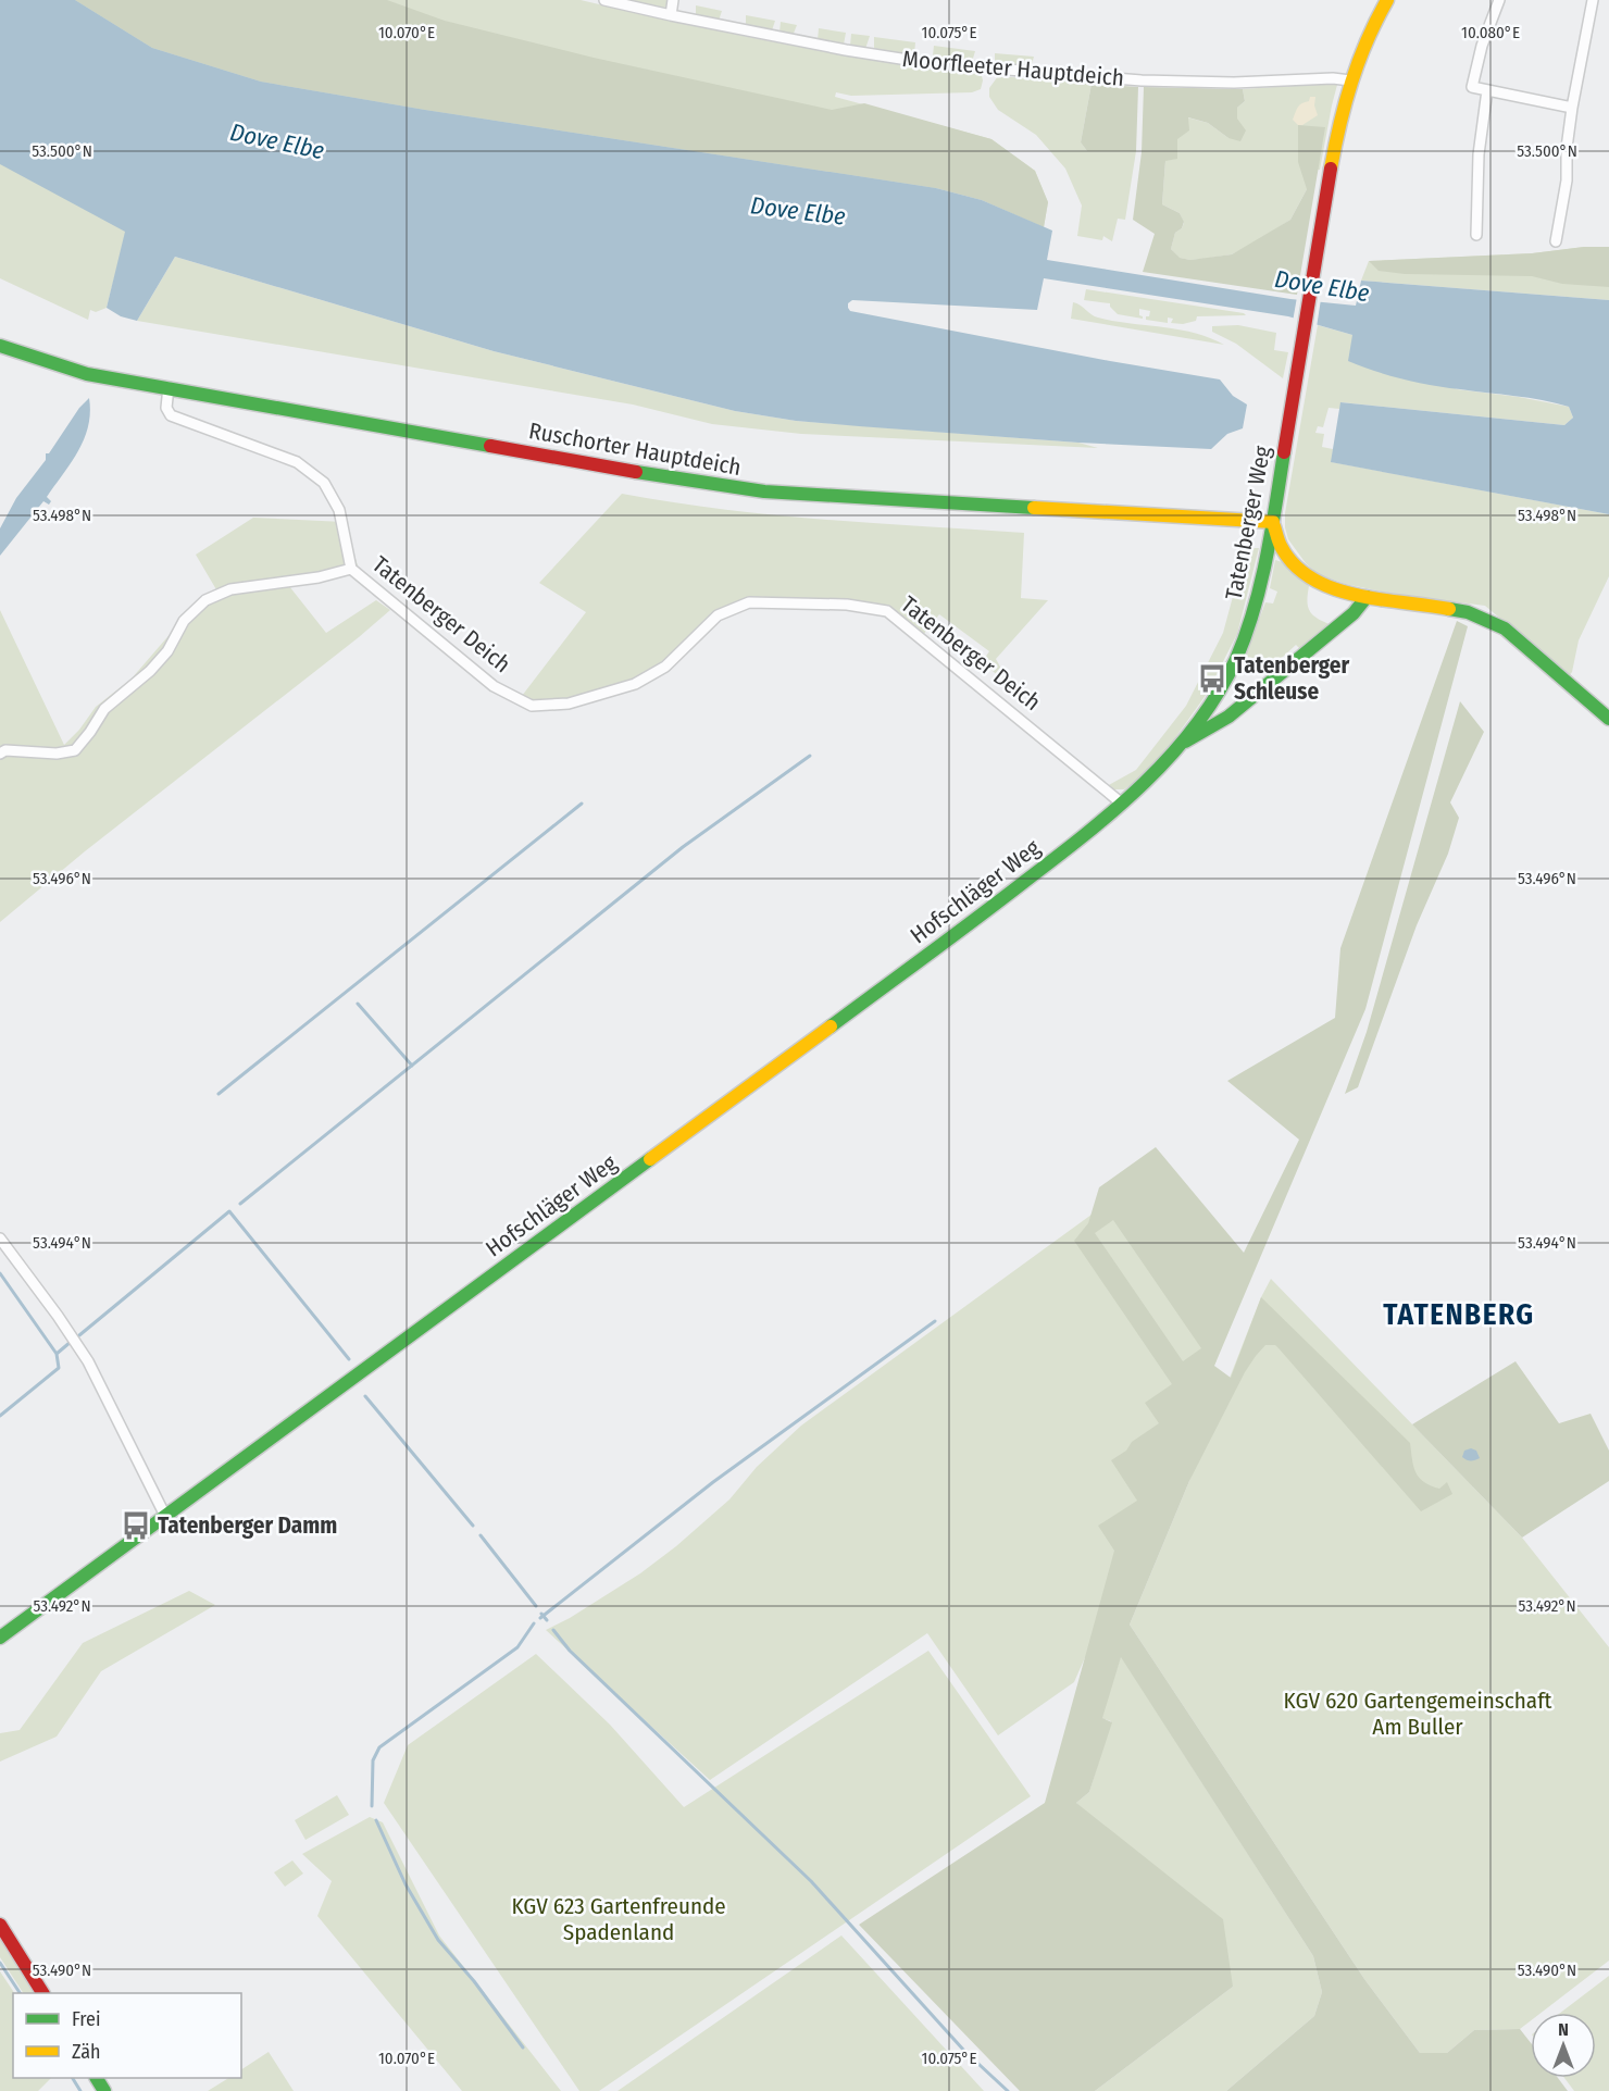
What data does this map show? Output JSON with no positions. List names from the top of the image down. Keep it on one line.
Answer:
{"streets":{"street":["Moorfleeter Hauptdeich","Ruschorter Hauptdeich","Tatenberger Weg","Tatenberger Deich","Hofschläger Weg"]},"crossings":[["Moorfleeter Hauptdeich","Tatenberger Weg"],["Ruschorter Hauptdeich","Tatenberger Weg"],["Ruschorter Hauptdeich","Tatenberger Deich"],["Tatenberger Weg","Tatenberger Deich"],["Tatenberger Weg","Hofschläger Weg"],["Tatenberger Deich","Hofschläger Weg"]],"districts":["TATENBERG"],"water":["Dove Elbe"],"parks":["KGV 620 Gartengemeinschaft Am Buller","KGV 623 Gartenfreunde Spadenland"],"places":{"bus stop":["Tatenberger Schleuse","Tatenberger Damm"]},"legend":["Frei","Zäh"],"north":"top","coordinates":["10.070°E","10.075°E","10.080°E","53.500°N","53.498°N","53.496°N","53.494°N","53.492°N","53.490°N"]}
